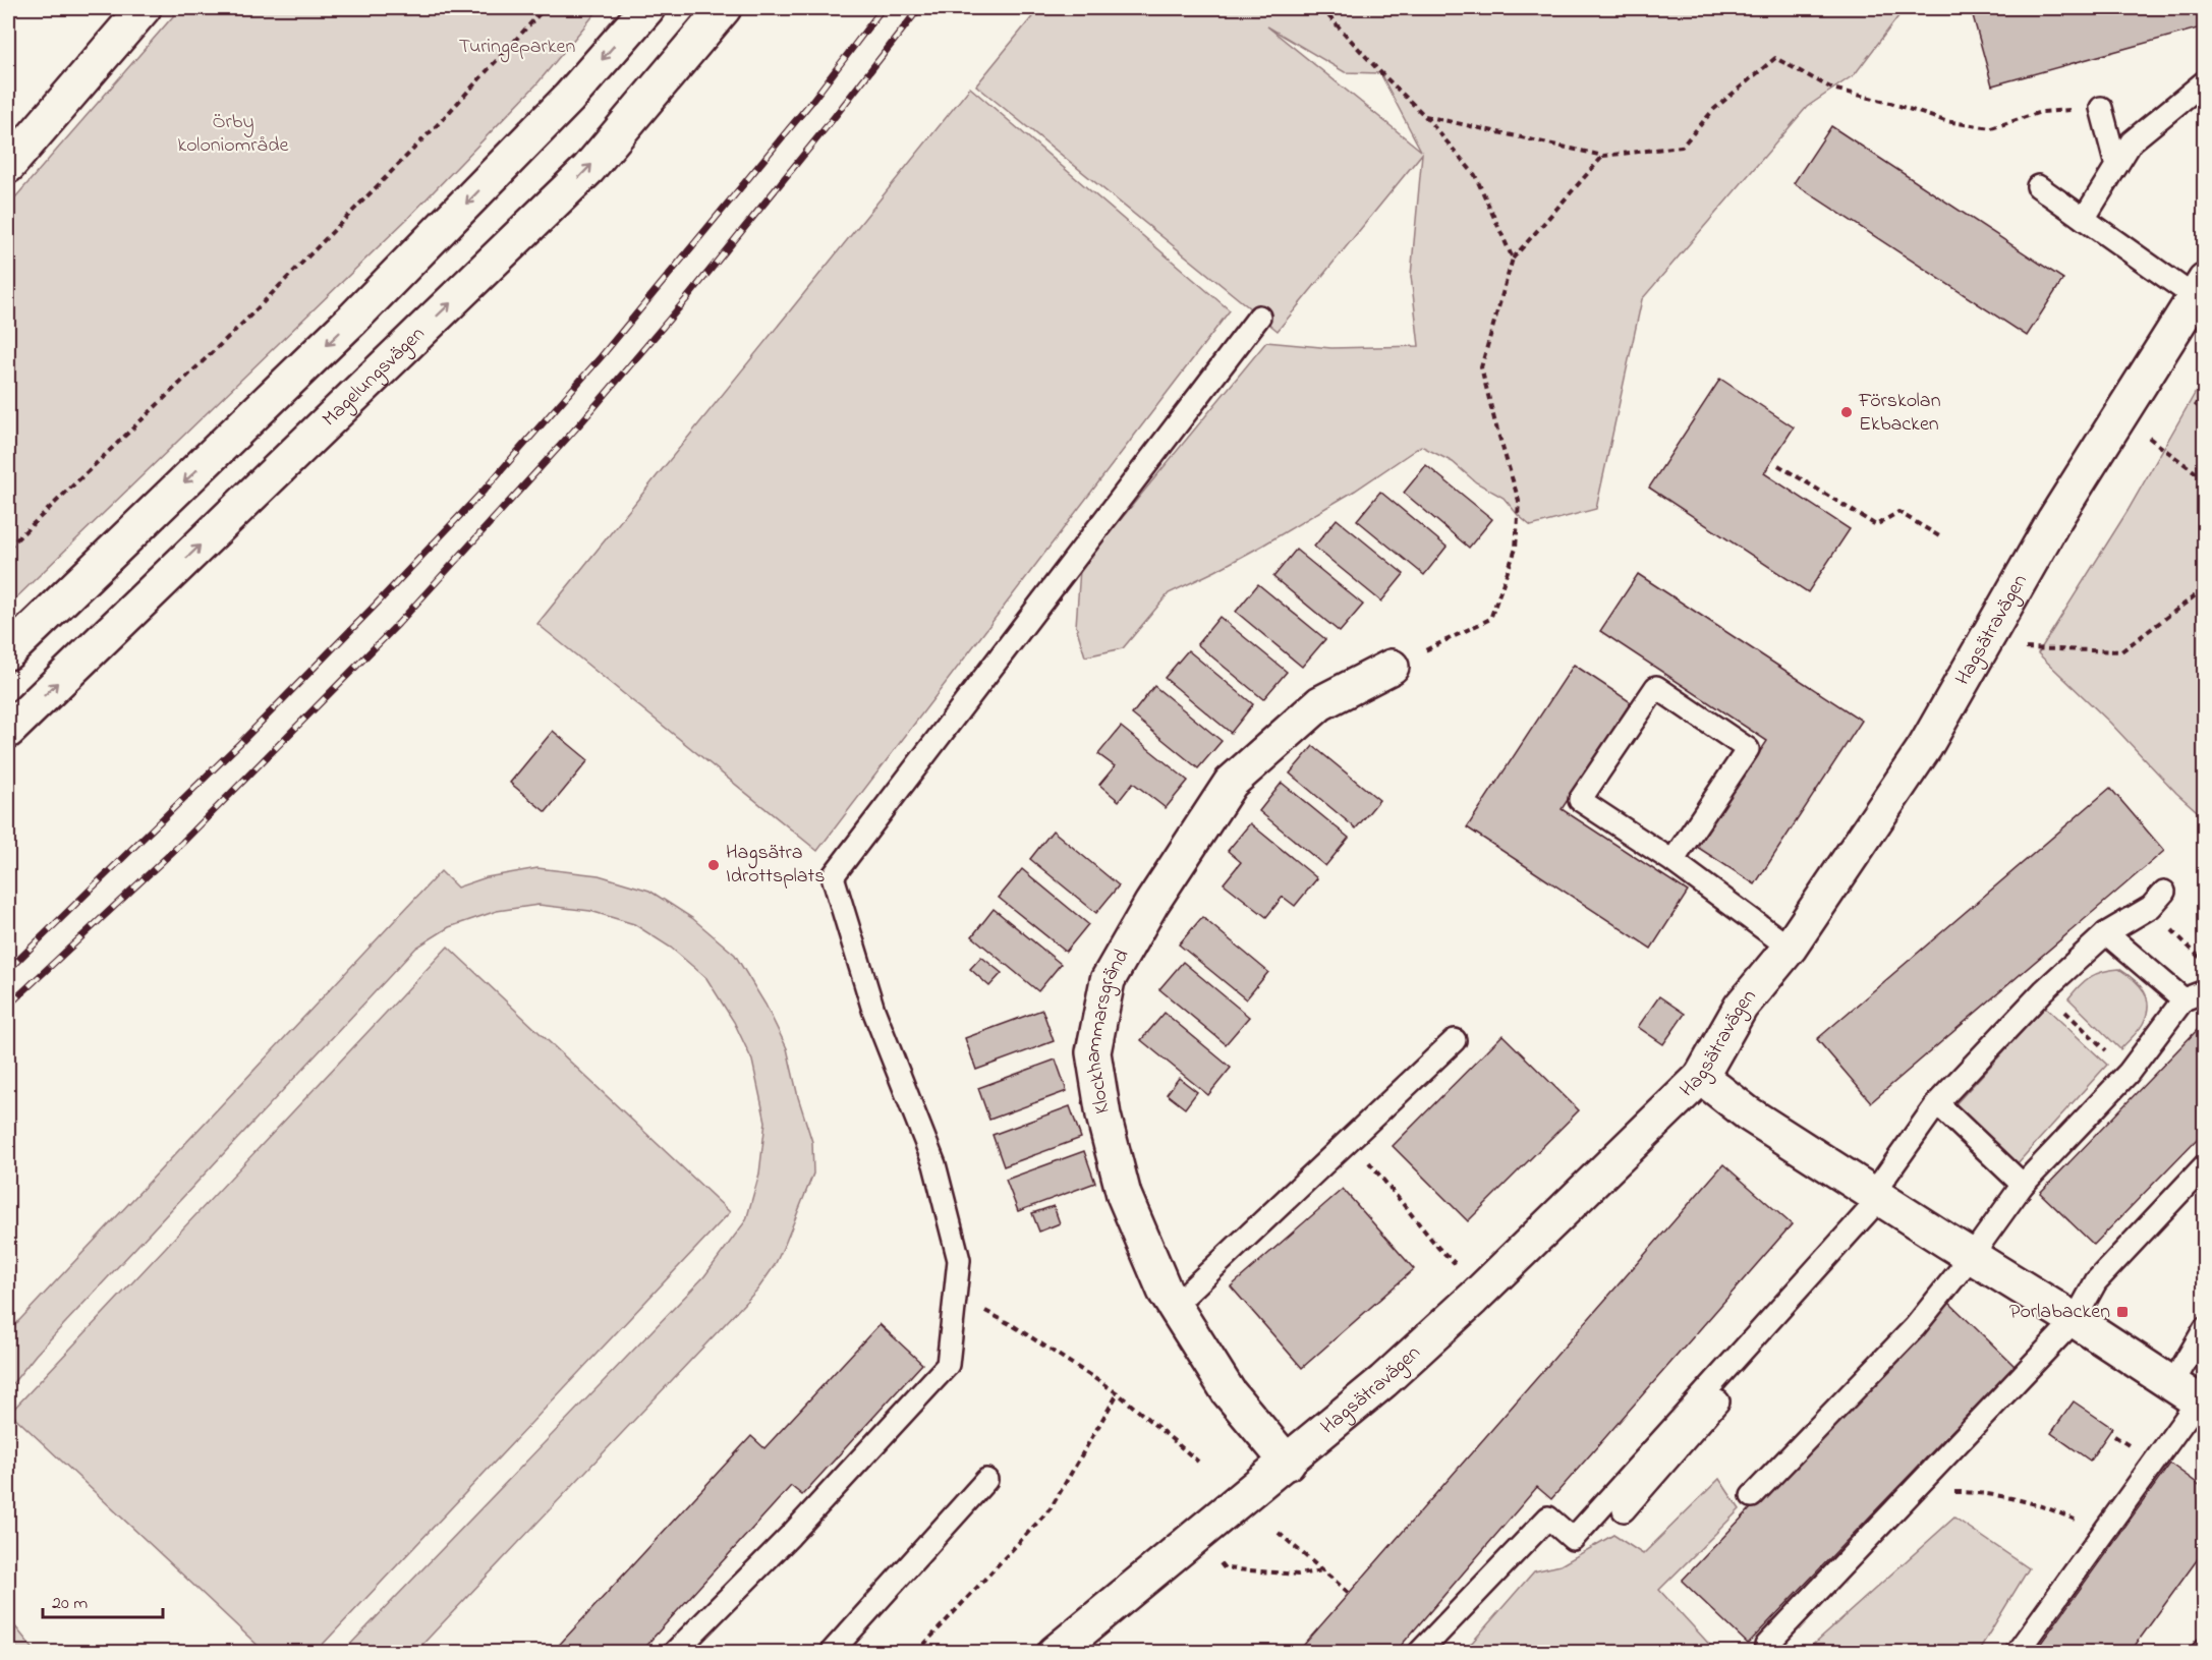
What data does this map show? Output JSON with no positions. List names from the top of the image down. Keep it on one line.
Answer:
{"streets":{"street":["Magelungsvägen","Hagsätravägen","Klockhammarsgränd"]},"crossings":[["Hagsätravägen","Klockhammarsgränd"]],"parks":["Turingeparken","Örby koloniområde"],"places":{"other":["Förskolan Ekbacken","Hagsätra Idrottsplats"],"transit":["Porlabacken"]},"scale_bar":"20 m"}
